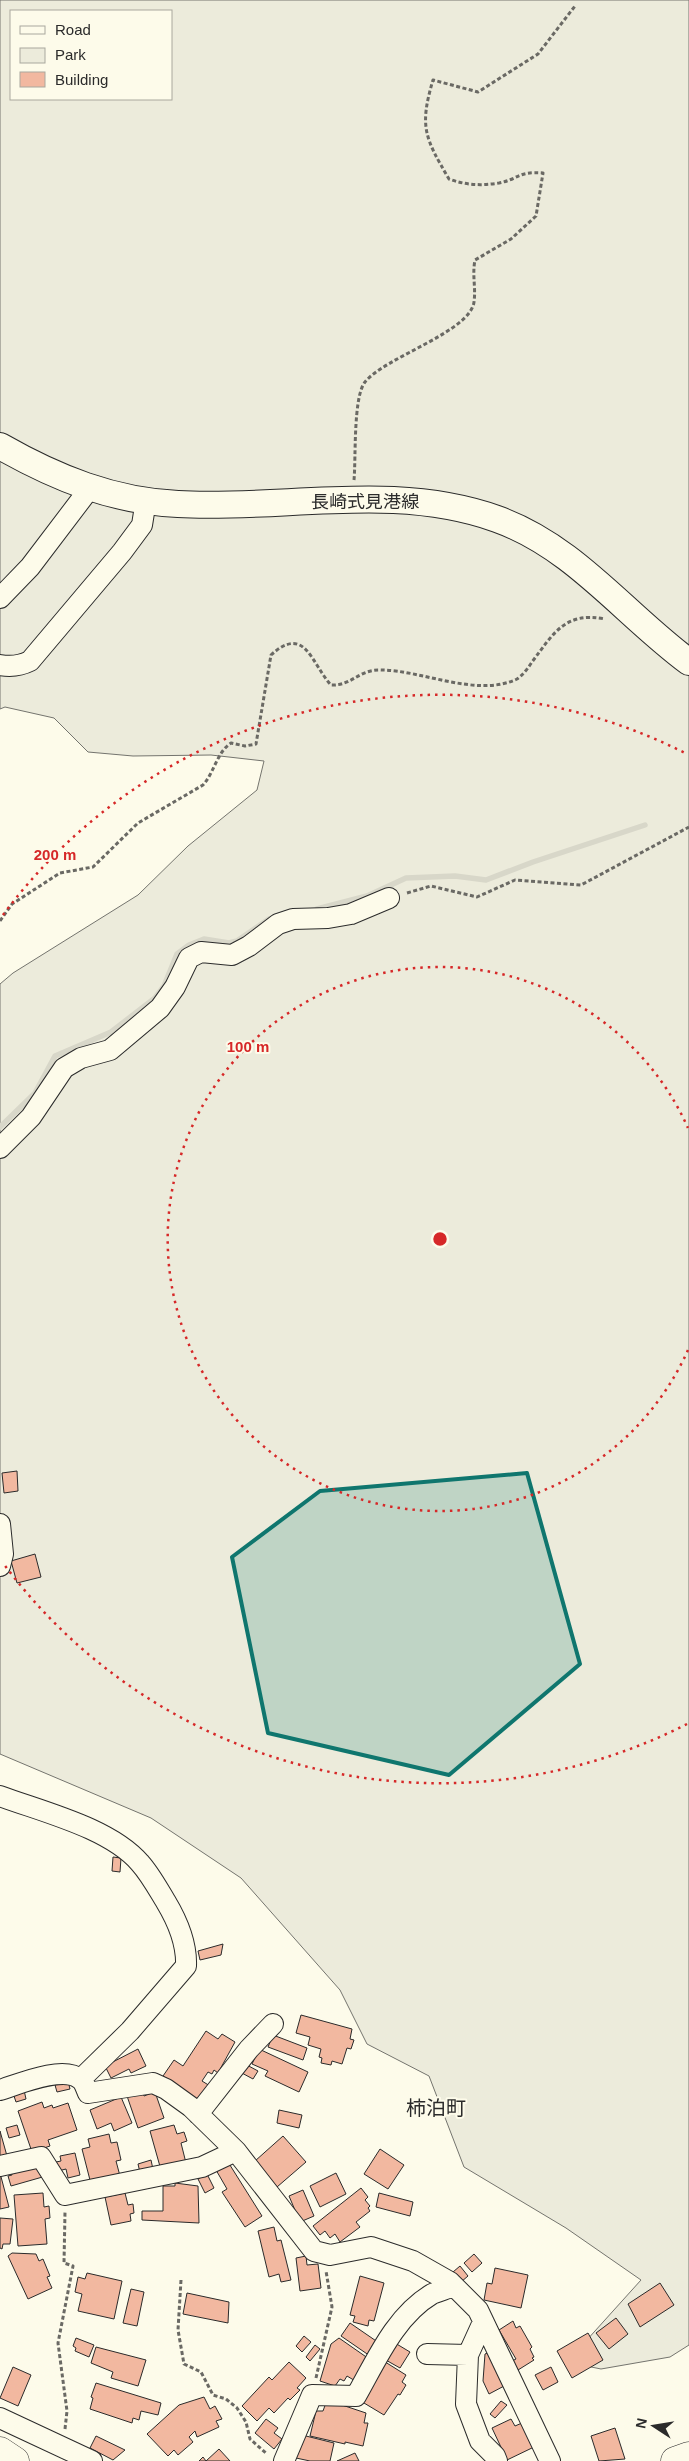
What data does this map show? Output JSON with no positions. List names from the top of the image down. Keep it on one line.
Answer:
{"streets":{"main road":["長崎式見港線"]},"districts":["柿泊町"],"legend":["Road","Park","Building"],"north":"left","rings":["200 m","100 m"]}
